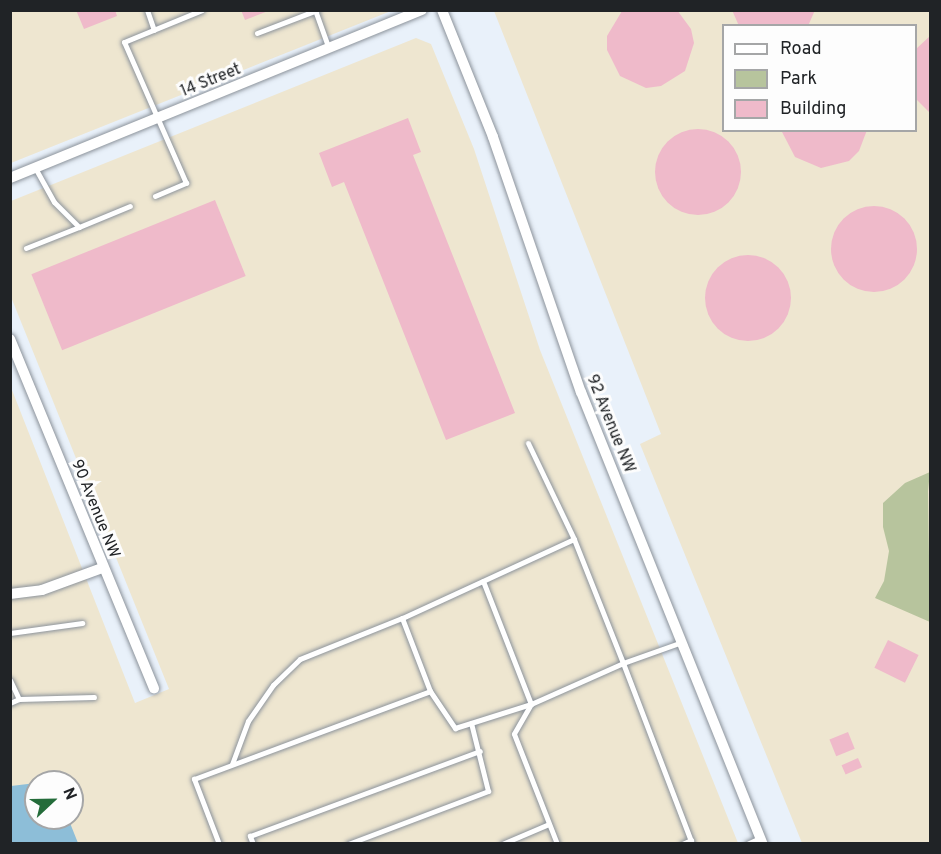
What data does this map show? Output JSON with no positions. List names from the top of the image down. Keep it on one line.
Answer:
{"streets":{"street":["14 Street","92 Avenue NW","90 Avenue NW"]},"legend":["Road","Park","Building"],"north":"right"}
